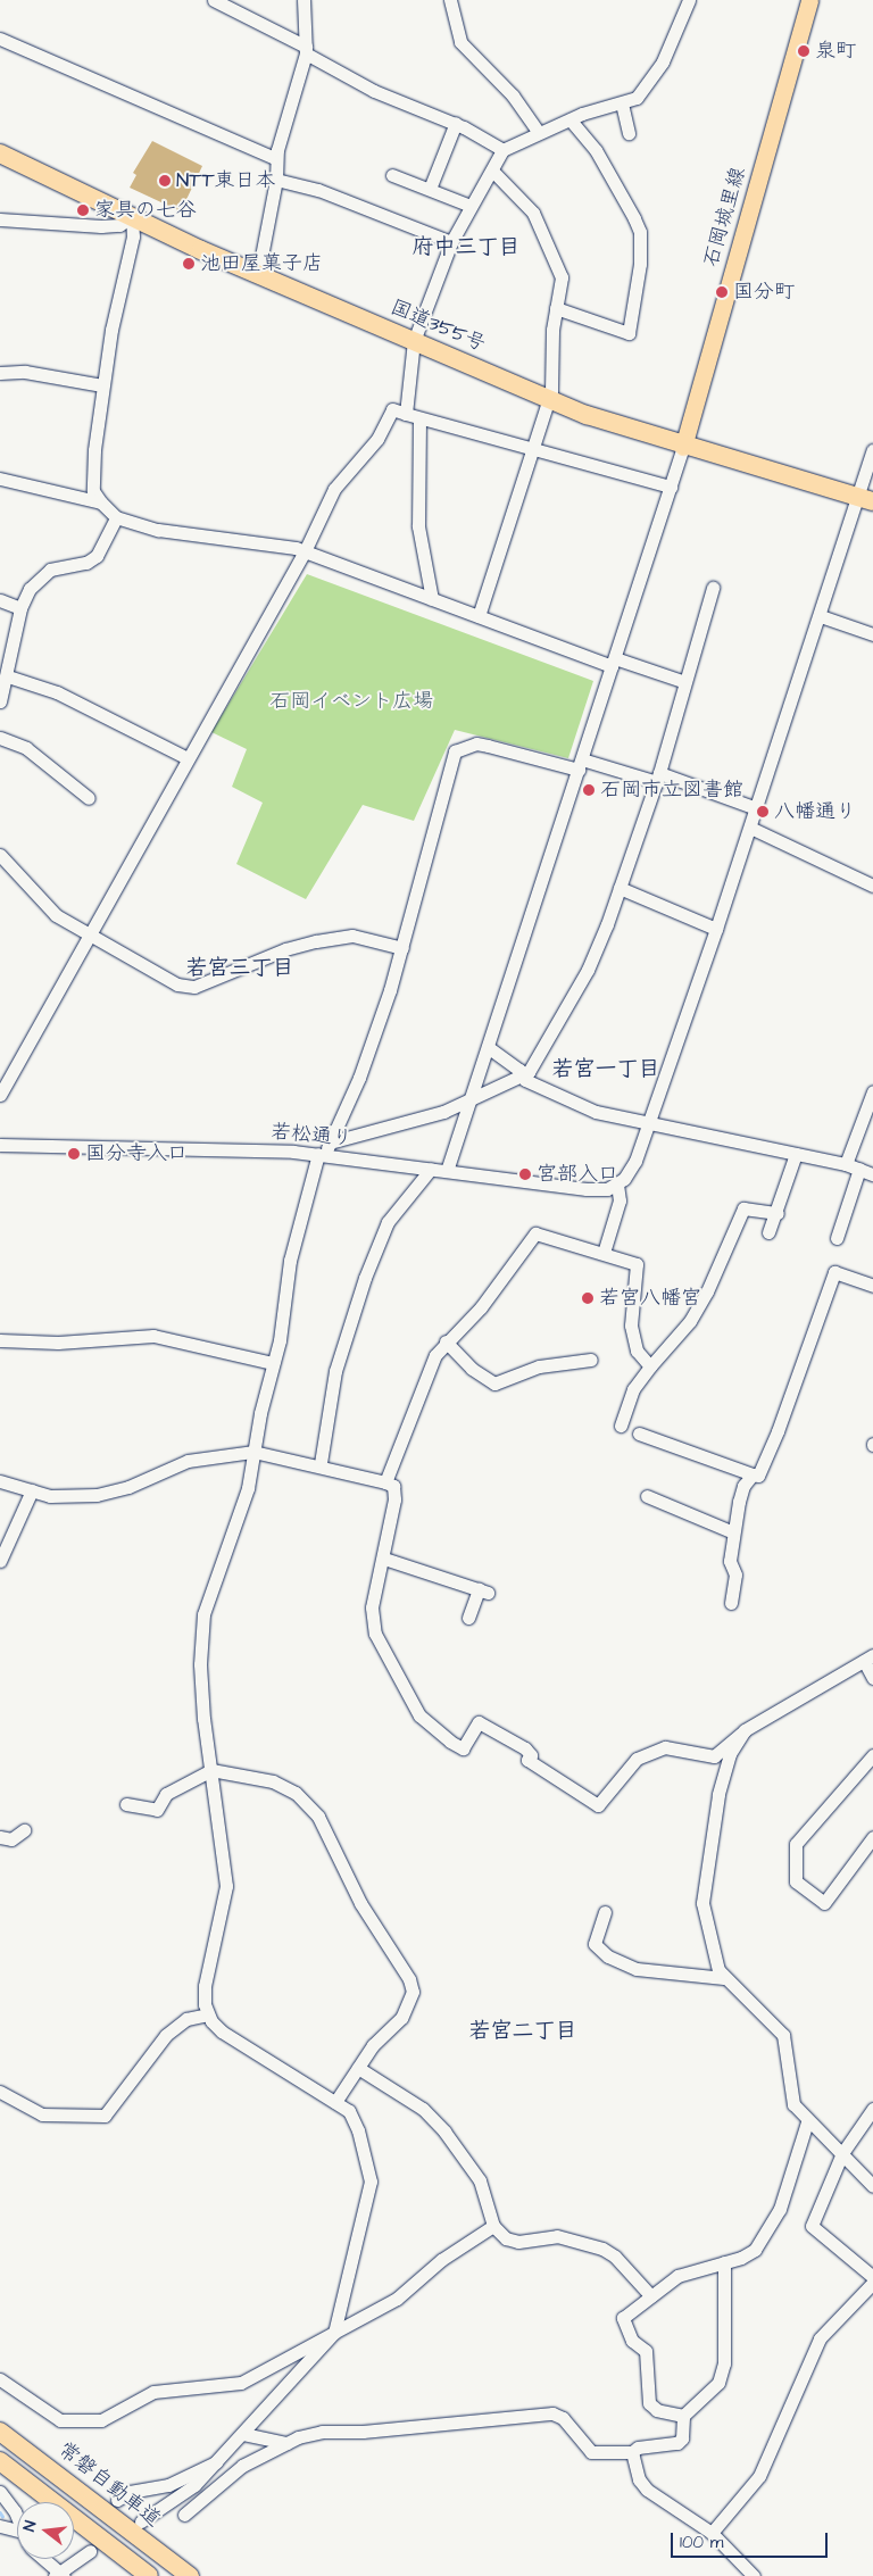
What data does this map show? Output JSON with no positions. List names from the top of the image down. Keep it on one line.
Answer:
{"streets":{"highway":["国道355号","常磐自動車道"],"main road":["石岡城里線"],"street":["若松通り"]},"crossings":[["石岡城里線","国道355号"]],"districts":["府中三丁目","若宮三丁目","若宮一丁目","若宮二丁目"],"parks":["石岡イベント広場"],"places":["泉町","NTT東日本","家具の七谷","池田屋菓子店","国分町","石岡市立図書館","八幡通り","国分寺入口","宮部入口","若宮八幡宮"],"scale_bar":"100 m","north":"left"}
